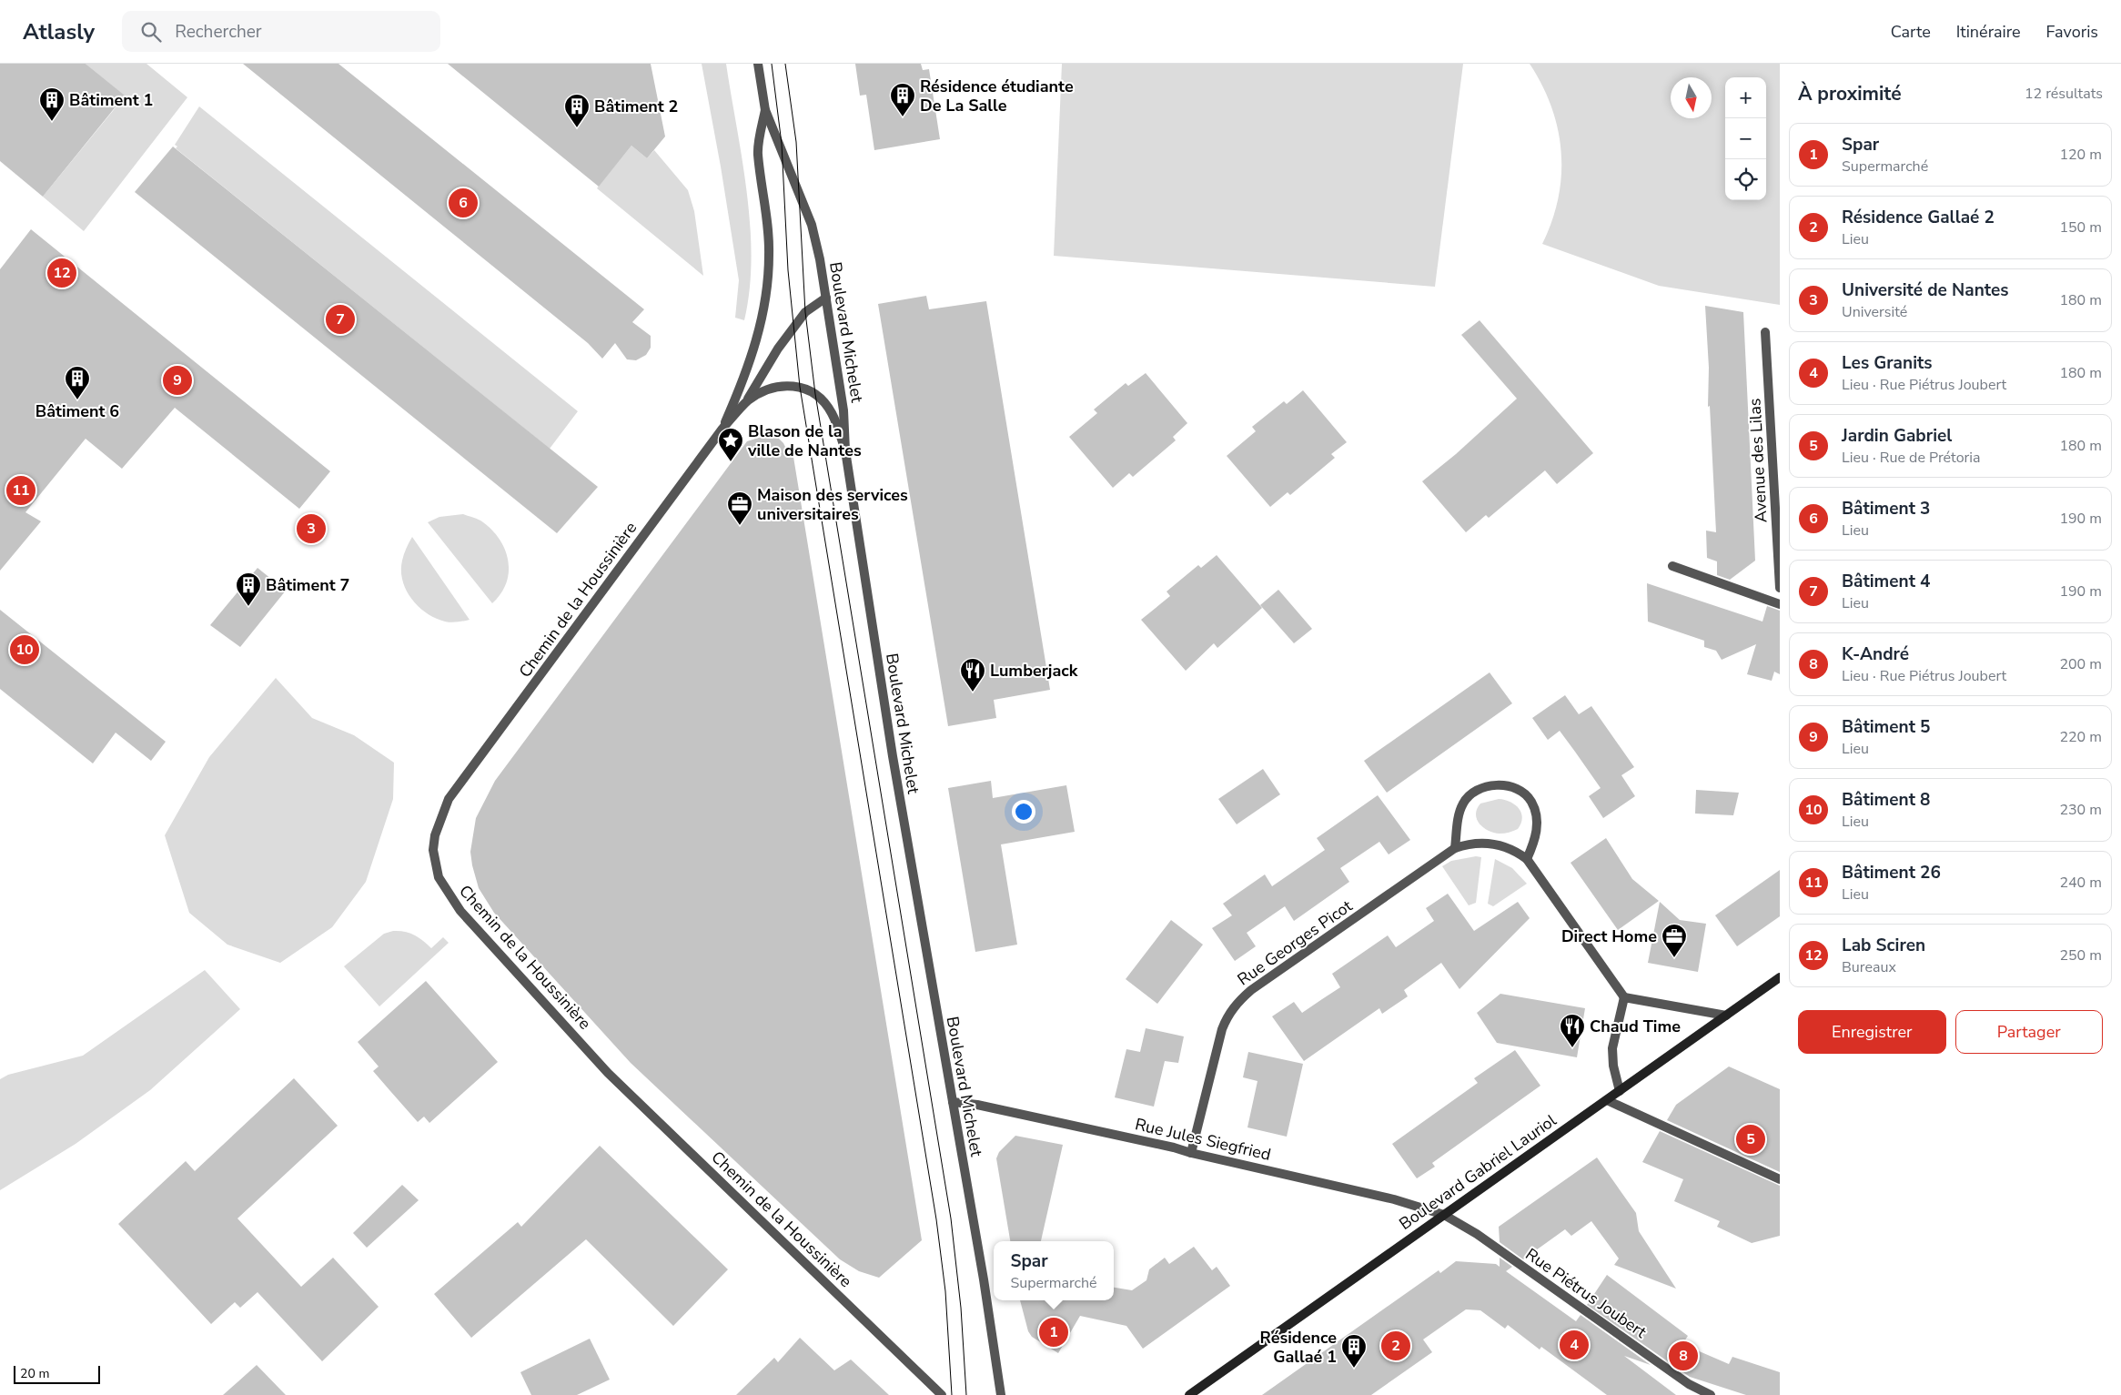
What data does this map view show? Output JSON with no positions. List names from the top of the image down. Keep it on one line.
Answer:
{"streets":{"main road":["Boulevard Gabriel Lauriol"],"street":["Boulevard Michelet","Avenue des Lilas","Chemin de la Houssinière","Rue Georges Picot","Rue Jules Siegfried","Rue Piétrus Joubert"]},"crossings":[["Boulevard Michelet","Chemin de la Houssinière"],["Boulevard Michelet","Rue Jules Siegfried"],["Rue Georges Picot","Rue Jules Siegfried"],["Rue Jules Siegfried","Boulevard Gabriel Lauriol"],["Rue Jules Siegfried","Rue Piétrus Joubert"],["Boulevard Gabriel Lauriol","Rue Piétrus Joubert"]],"places":{"building":["Résidence étudiante De La Salle","Bâtiment 1","Bâtiment 2","Bâtiment 6","Bâtiment 7","Résidence Gallaé 1"],"place":["Blason de la ville de Nantes"],"office":["Maison des services universitaires","Direct Home"],"restaurant":["Lumberjack","Chaud Time"]},"scale_bar":"20 m","north":"bottom","page":{"header":"Atlasly","search":"Rechercher","nav":["Carte","Itinéraire","Favoris"],"heading":["À proximité","12 résultats"],"map_buttons":["+","−"],"list":[{"mark":"1","name":"Spar","note":"Supermarché","value":"120 m"},{"mark":"2","name":"Résidence Gallaé 2","note":"Lieu","value":"150 m"},{"mark":"3","name":"Université de Nantes","note":"Université","value":"180 m"},{"mark":"4","name":"Les Granits","note":"Lieu · Rue Piétrus Joubert","value":"180 m"},{"mark":"5","name":"Jardin Gabriel","note":"Lieu · Rue de Prétoria","value":"180 m"},{"mark":"6","name":"Bâtiment 3","note":"Lieu","value":"190 m"},{"mark":"7","name":"Bâtiment 4","note":"Lieu","value":"190 m"},{"mark":"8","name":"K-André","note":"Lieu · Rue Piétrus Joubert","value":"200 m"},{"mark":"9","name":"Bâtiment 5","note":"Lieu","value":"220 m"},{"mark":"10","name":"Bâtiment 8","note":"Lieu","value":"230 m"},{"mark":"11","name":"Bâtiment 26","note":"Lieu","value":"240 m"},{"mark":"12","name":"Lab Sciren","note":"Bureaux","value":"250 m"}],"pins":["6","12","7","9","11","3","10","5","1","4","2","8"],"buttons":["Enregistrer","Partager"],"popup":["Spar","Supermarché"],"scale":"20 m"}}
